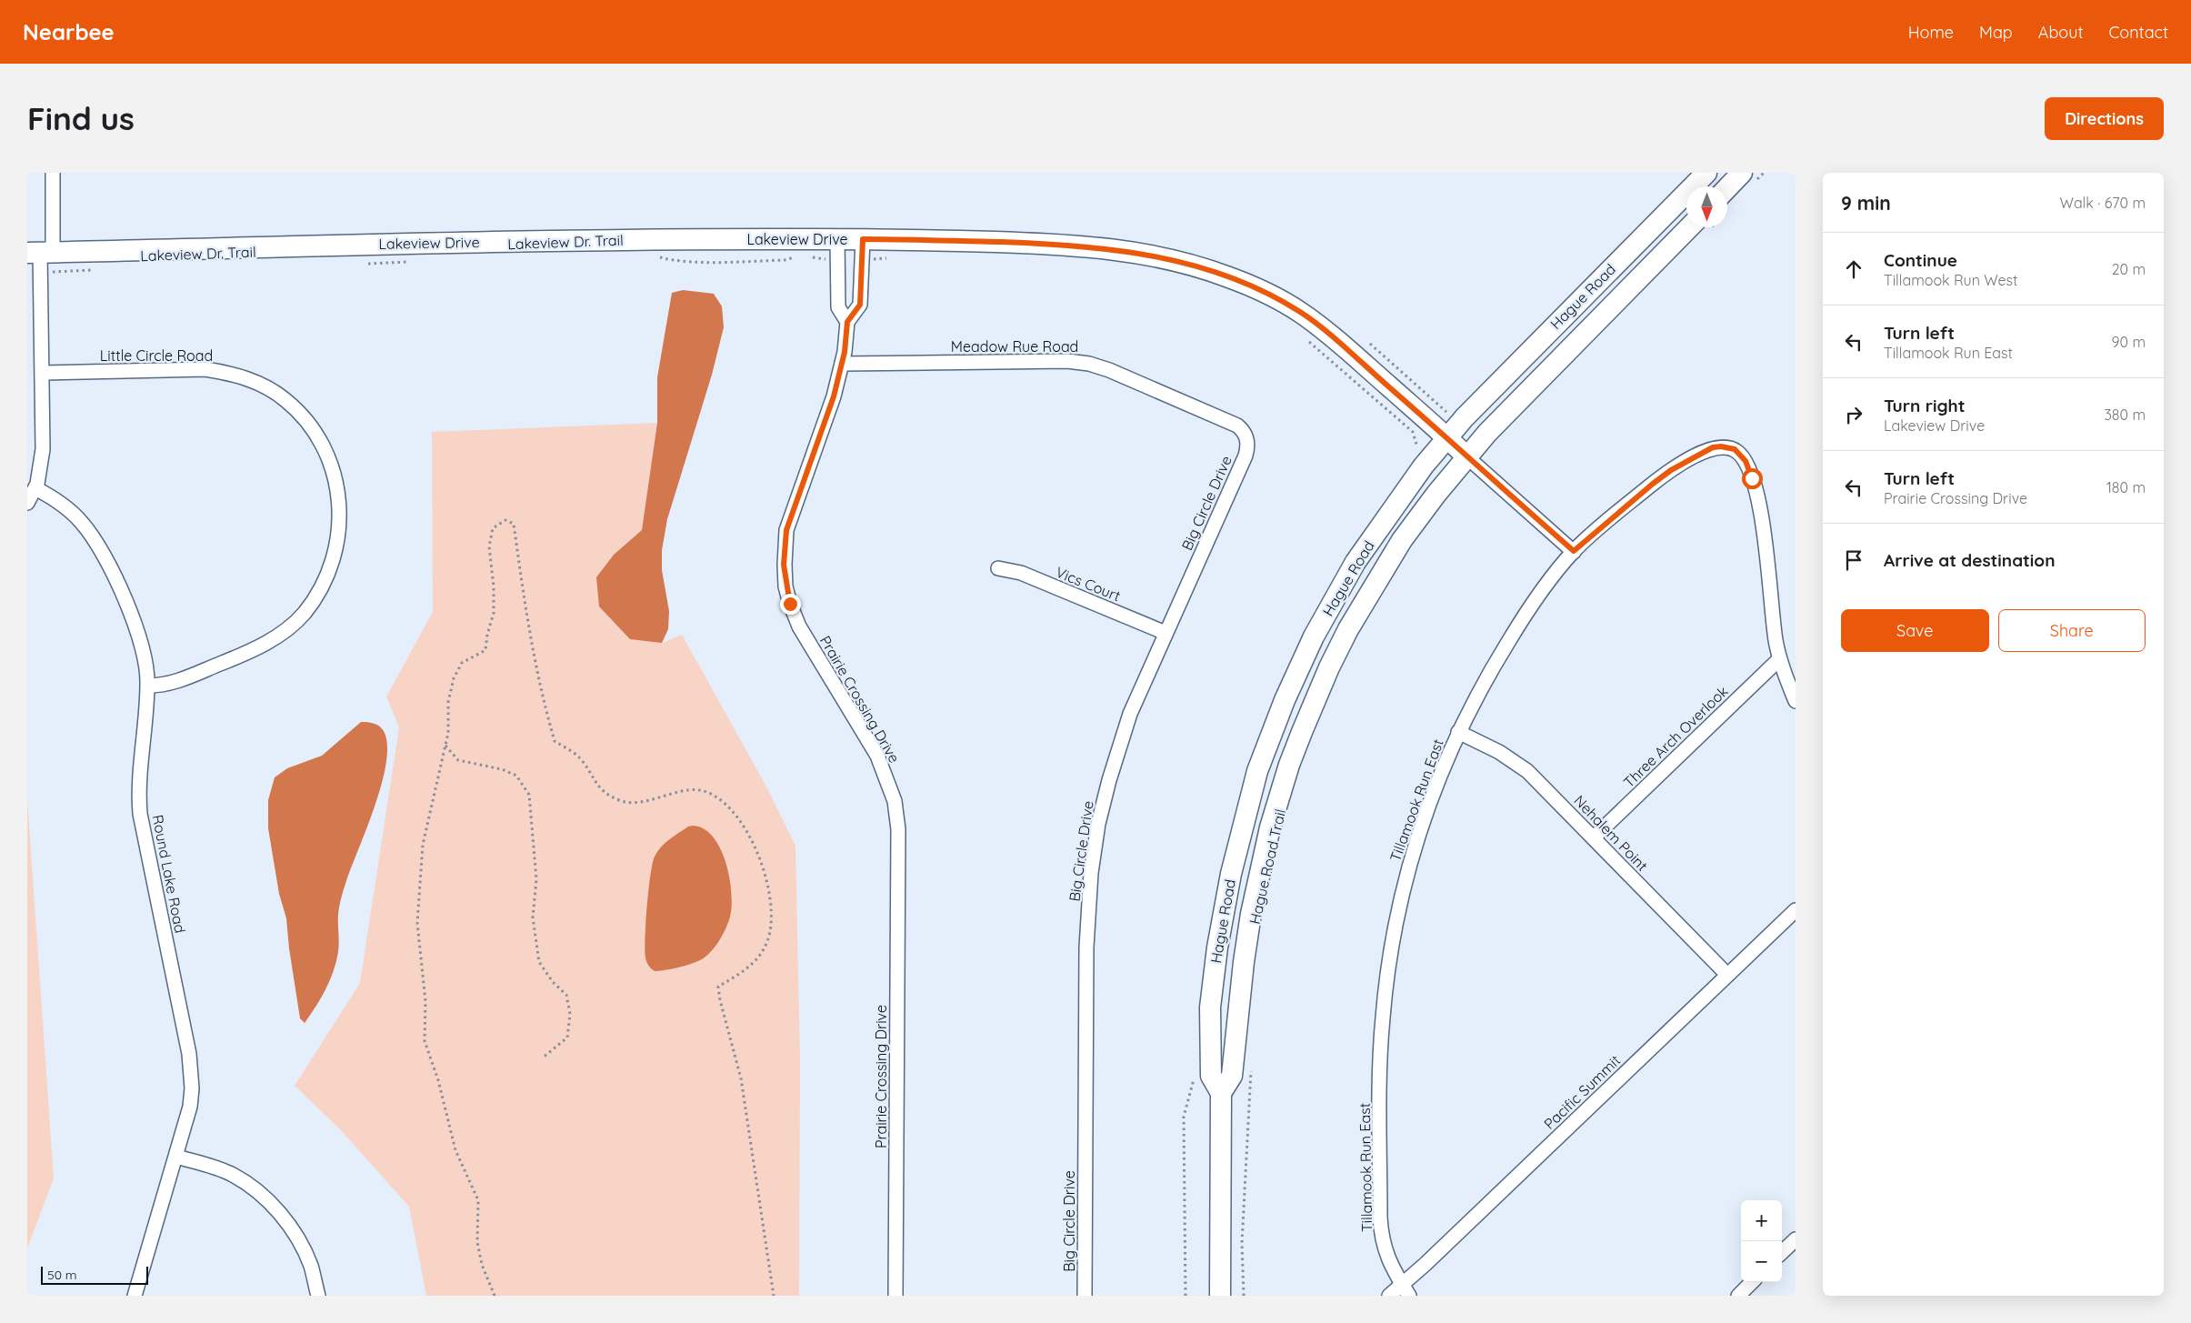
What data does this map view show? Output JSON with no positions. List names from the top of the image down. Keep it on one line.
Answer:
{"streets":{"main road":["Lakeview Drive","Hague Road"],"street":["Meadow Rue Road","Little Circle Road","Big Circle Drive","Vics Court","Prairie Crossing Drive","Three Arch Overlook","Tillamook Run East","Nehalem Point","Round Lake Road","Pacific Summit"]},"crossings":[["Lakeview Drive","Hague Road"],["Lakeview Drive","Prairie Crossing Drive"],["Lakeview Drive","Tillamook Run East"],["Meadow Rue Road","Big Circle Drive"],["Meadow Rue Road","Prairie Crossing Drive"],["Little Circle Road","Round Lake Road"],["Big Circle Drive","Vics Court"],["Three Arch Overlook","Tillamook Run East"],["Three Arch Overlook","Nehalem Point"],["Tillamook Run East","Nehalem Point"],["Tillamook Run East","Pacific Summit"],["Nehalem Point","Pacific Summit"]],"scale_bar":"50 m","north":"bottom","page":{"header":"Nearbee","nav":["Home","Map","About","Contact"],"buttons":["Directions",["Save","Share"]],"title":"Find us","heading":["9 min","Walk · 670 m"],"list":[["Continue","Tillamook Run West","20 m"],["Turn left","Tillamook Run East","90 m"],["Turn right","Lakeview Drive","380 m"],["Turn left","Prairie Crossing Drive","180 m"],"Arrive at destination"],"map_buttons":["+","−"],"scale":"50 m"}}
